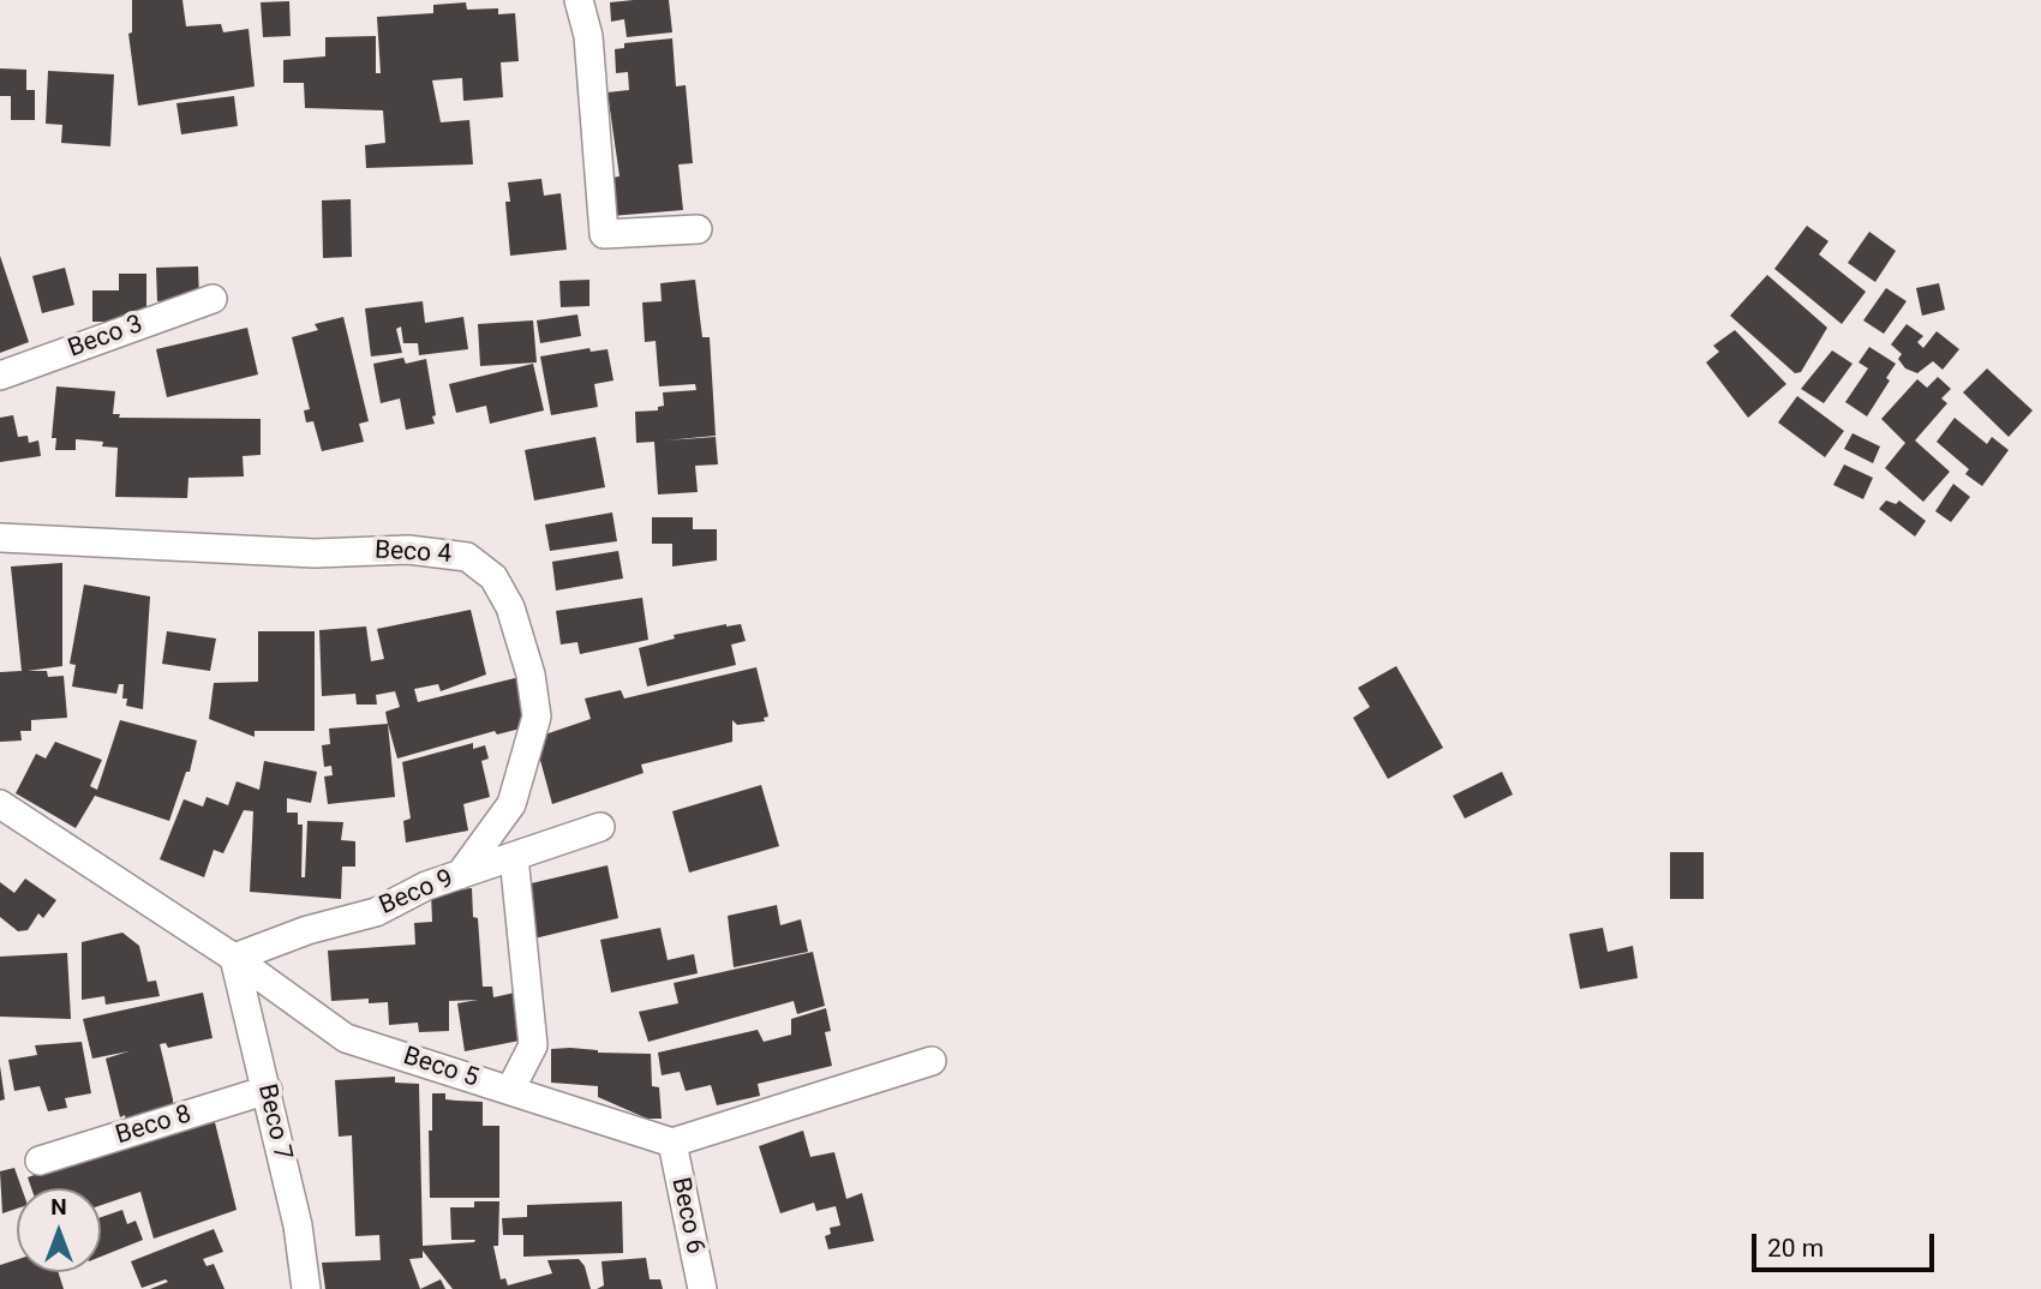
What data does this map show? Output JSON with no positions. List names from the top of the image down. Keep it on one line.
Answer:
{"streets":{"lane":["Beco 3","Beco 4","Beco 9","Beco 5","Beco 7","Beco 8","Beco 6"]},"crossings":[["Beco 4","Beco 9"],["Beco 9","Beco 5"],["Beco 9","Beco 7"],["Beco 5","Beco 7"],["Beco 5","Beco 6"],["Beco 7","Beco 8"]],"scale_bar":"20 m","north":"top"}
